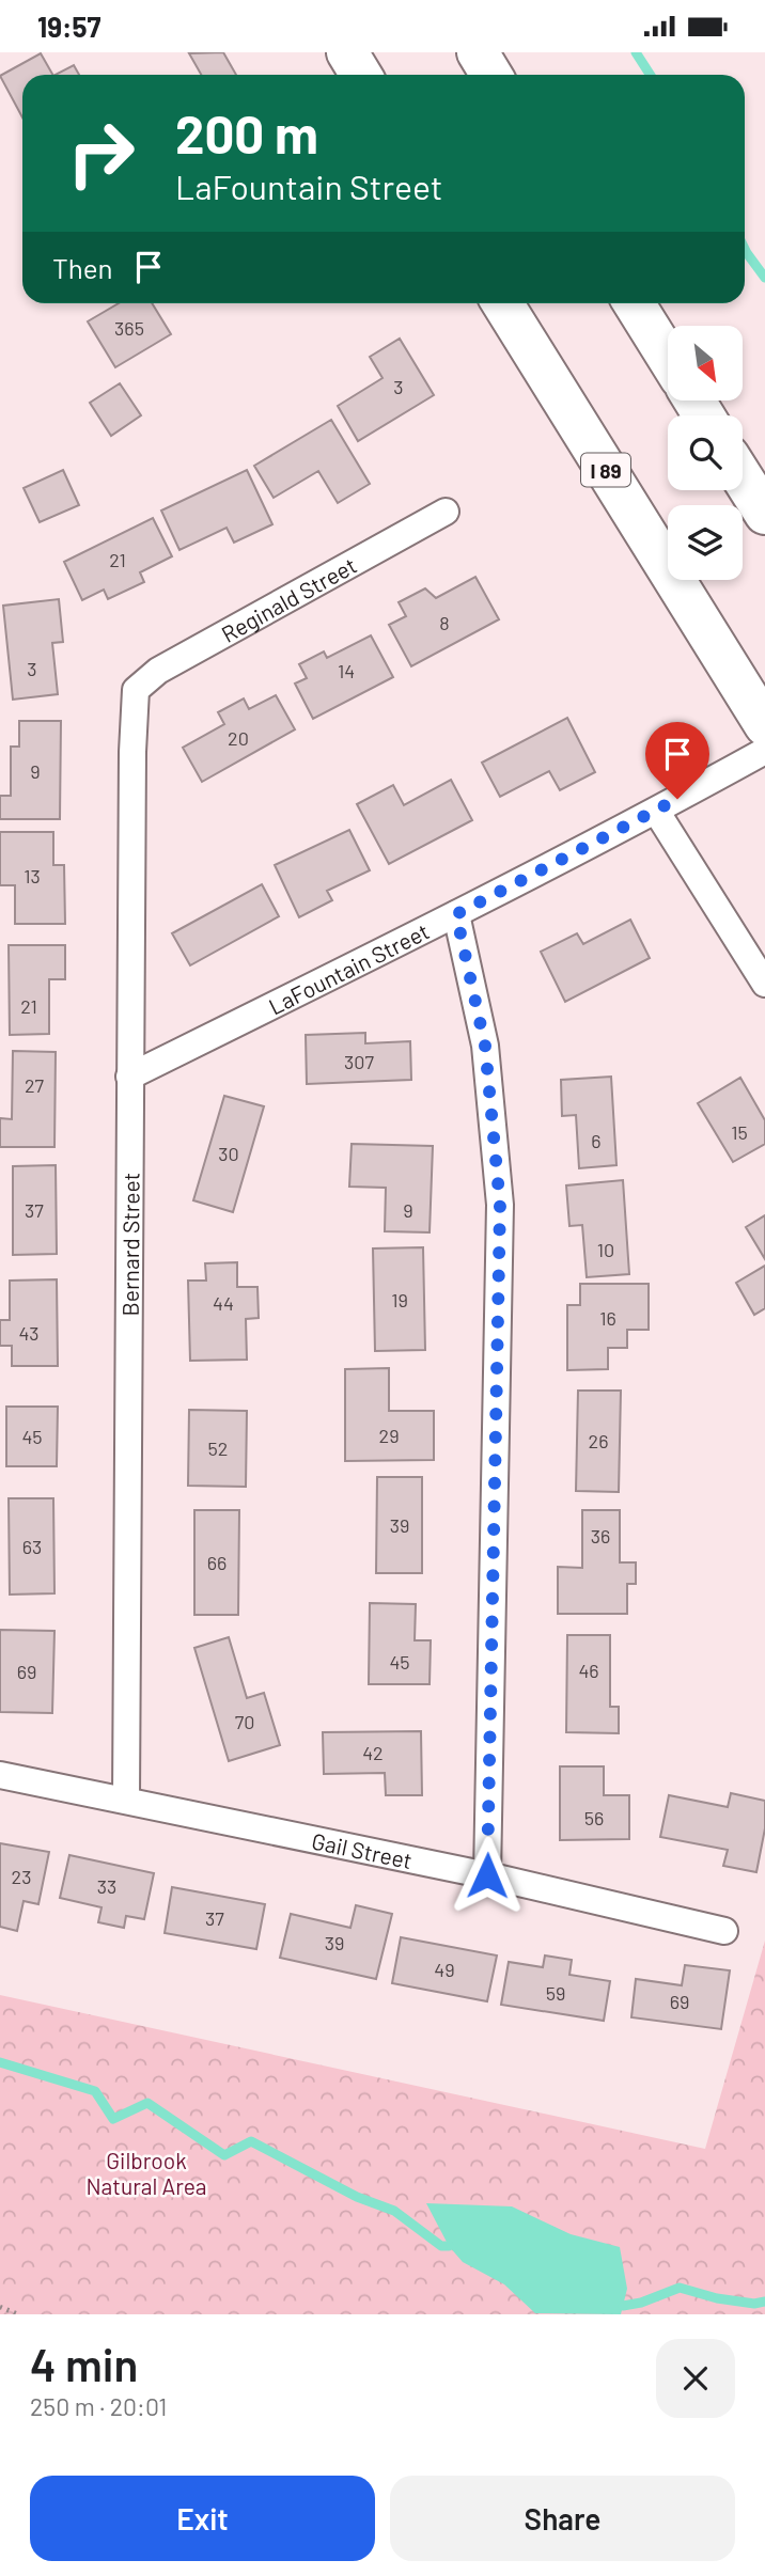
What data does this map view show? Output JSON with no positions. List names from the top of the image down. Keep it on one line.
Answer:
{"streets":{"highway":["I 89"],"street":["Reginald Street","LaFountain Street","Bernard Street","Gail Street"]},"crossings":[["Reginald Street","Bernard Street"],["LaFountain Street","Bernard Street"],["Bernard Street","Gail Street"]],"parks":["Gilbrook Natural Area"],"house_numbers":["365","3","21","8","3","14","20","9","13","21","307","27","15","6","30","37","9","10","19","44","16","43","29","45","26","52","39","36","63","66","45","46","69","70","42","56","23","33","37","39","49","59","69"],"north":"bottom right","page":{"status":"19:57","turn":["200 m","LaFountain Street"],"then":"Then","heading":["4 min","250 m · 20:01"],"buttons":["Exit","Share"]}}
